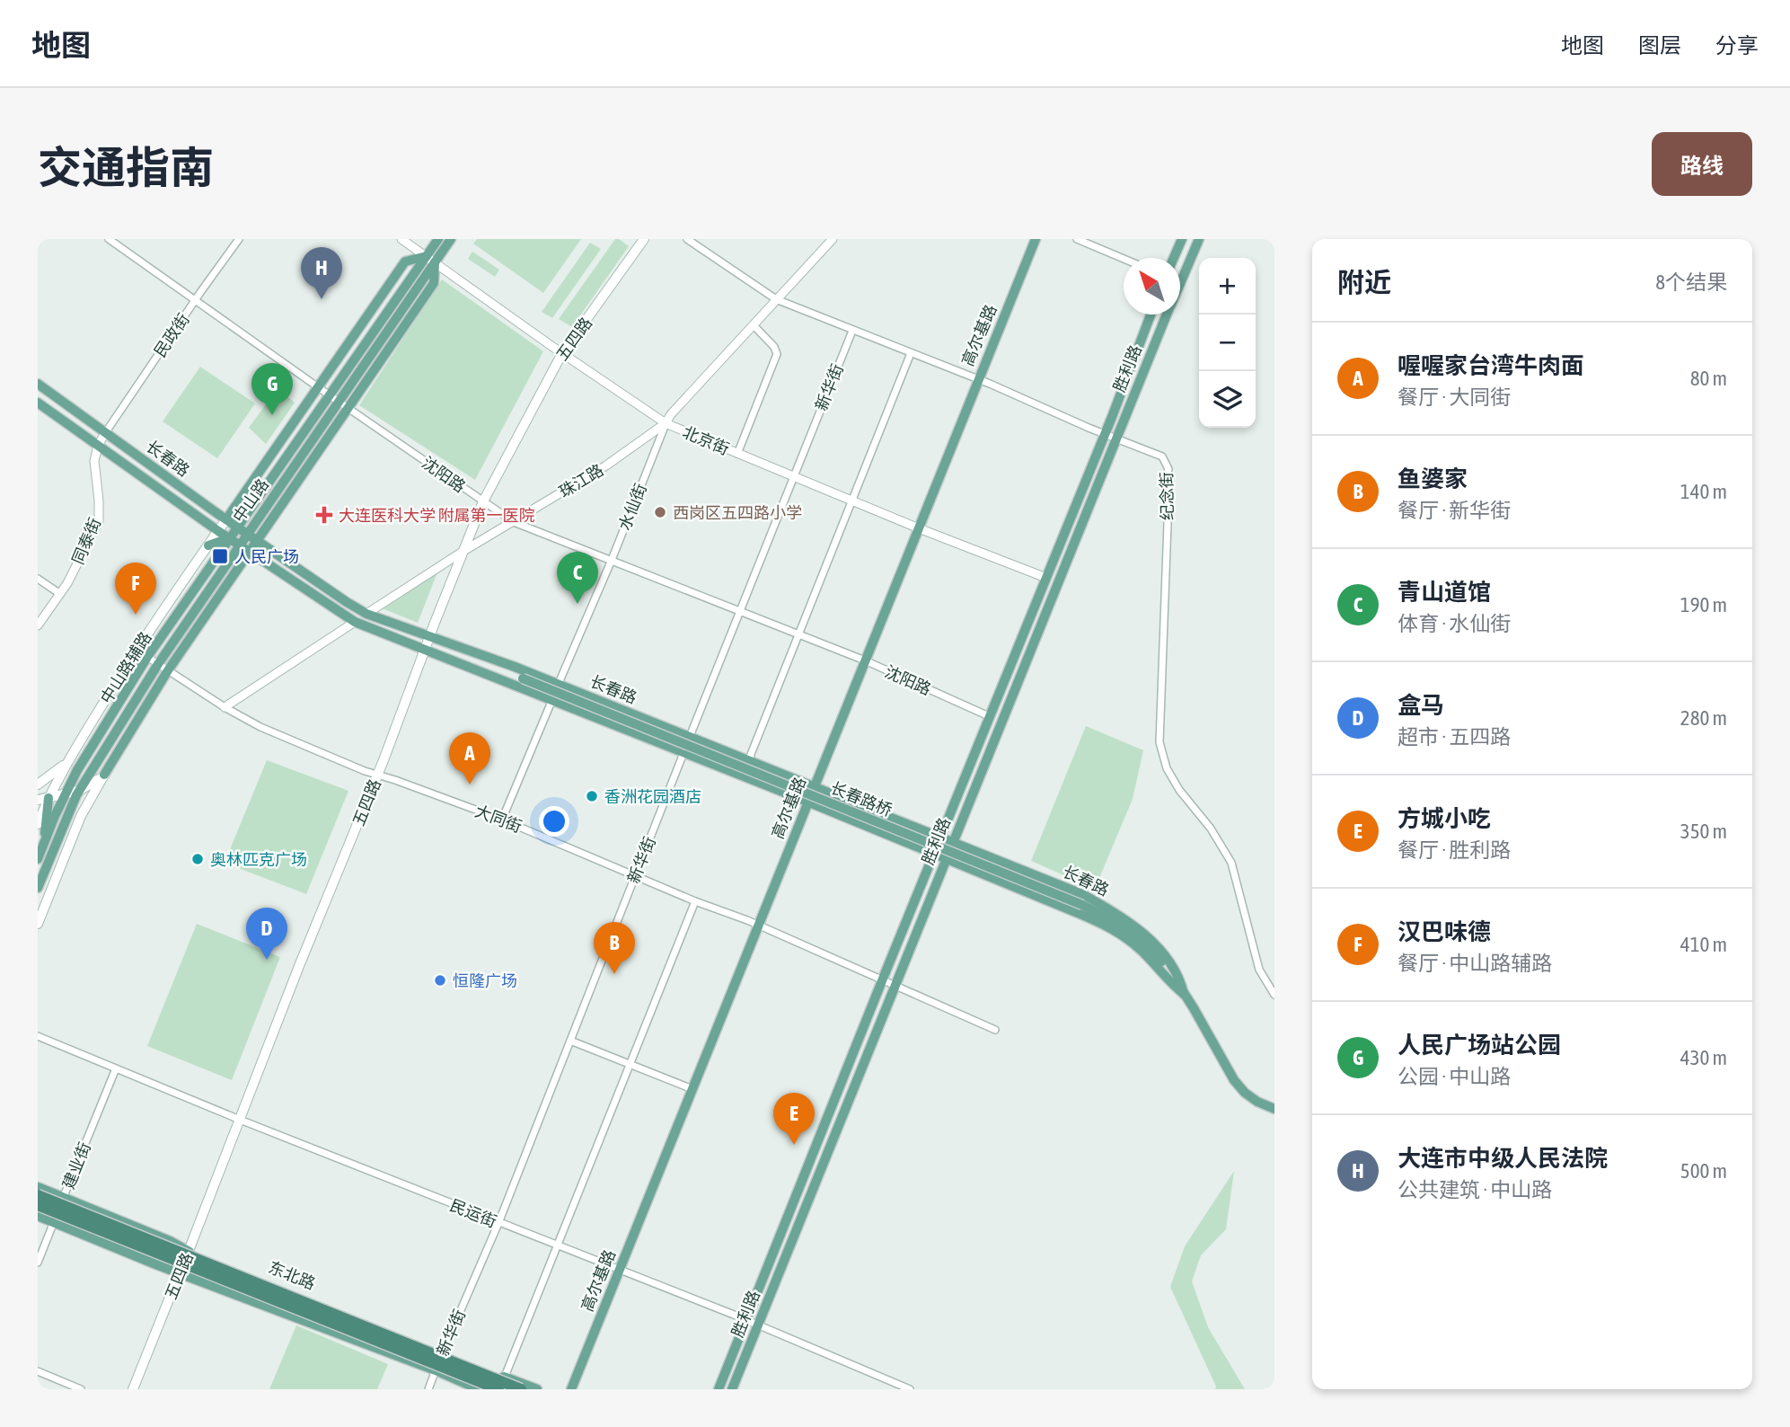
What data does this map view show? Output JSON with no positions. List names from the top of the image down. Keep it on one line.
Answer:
{"streets":{"highway":["东北路"],"main road":["高尔基路","五四路","胜利路","长春路","中山路","中山路辅路","长春路桥"],"street":["民政街","新华街","北京街","沈阳路","珠江路","纪念街","水仙街","同泰街","大同街","建业街","民运街"]},"crossings":[["民政街","长春路"],["民政街","沈阳路"],["高尔基路","北京街"],["高尔基路","长春路"],["高尔基路","沈阳路"],["高尔基路","纪念街"],["高尔基路","大同街"],["高尔基路","民运街"],["五四路","北京街"],["五四路","长春路"],["五四路","沈阳路"],["五四路","珠江路"],["五四路","大同街"],["五四路","民运街"],["五四路","东北路"],["胜利路","北京街"],["胜利路","长春路"],["胜利路","沈阳路"],["胜利路","纪念街"],["胜利路","大同街"],["胜利路","民运街"],["新华街","北京街"],["新华街","长春路"],["新华街","沈阳路"],["新华街","纪念街"],["新华街","大同街"],["新华街","民运街"],["新华街","东北路"],["北京街","珠江路"],["北京街","中山路"],["北京街","水仙街"],["长春路","珠江路"],["长春路","中山路"],["长春路","水仙街"],["长春路","同泰街"],["长春路","中山路辅路"],["长春路","长春路桥"],["沈阳路","珠江路"],["沈阳路","中山路"],["沈阳路","水仙街"],["珠江路","水仙街"],["纪念街","水仙街"],["中山路","大同街"],["水仙街","大同街"],["建业街","民运街"],["建业街","东北路"]],"places":{"other":["西岗区五四路小学","香洲花园酒店","奥林匹克广场","恒隆广场"],"health":["大连医科大学 附属第一医院"],"transit":["人民广场"]},"north":"top left","page":{"header":"地图","nav":["地图","图层","分享"],"title":"交通指南","buttons":"路线","heading":["附近","8个结果"],"pins":["H","G","C","F","A","D","B","E"],"map_buttons":["+","−"],"list":[{"mark":"A","name":"喔喔家台湾牛肉面","note":"餐厅 · 大同街","value":"80 m"},{"mark":"B","name":"鱼婆家","note":"餐厅 · 新华街","value":"140 m"},{"mark":"C","name":"青山道馆","note":"体育 · 水仙街","value":"190 m"},{"mark":"D","name":"盒马","note":"超市 · 五四路","value":"280 m"},{"mark":"E","name":"方城小吃","note":"餐厅 · 胜利路","value":"350 m"},{"mark":"F","name":"汉巴味德","note":"餐厅 · 中山路辅路","value":"410 m"},{"mark":"G","name":"人民广场站公园","note":"公园 · 中山路","value":"430 m"},{"mark":"H","name":"大连市中级人民法院","note":"公共建筑 · 中山路","value":"500 m"}]}}
